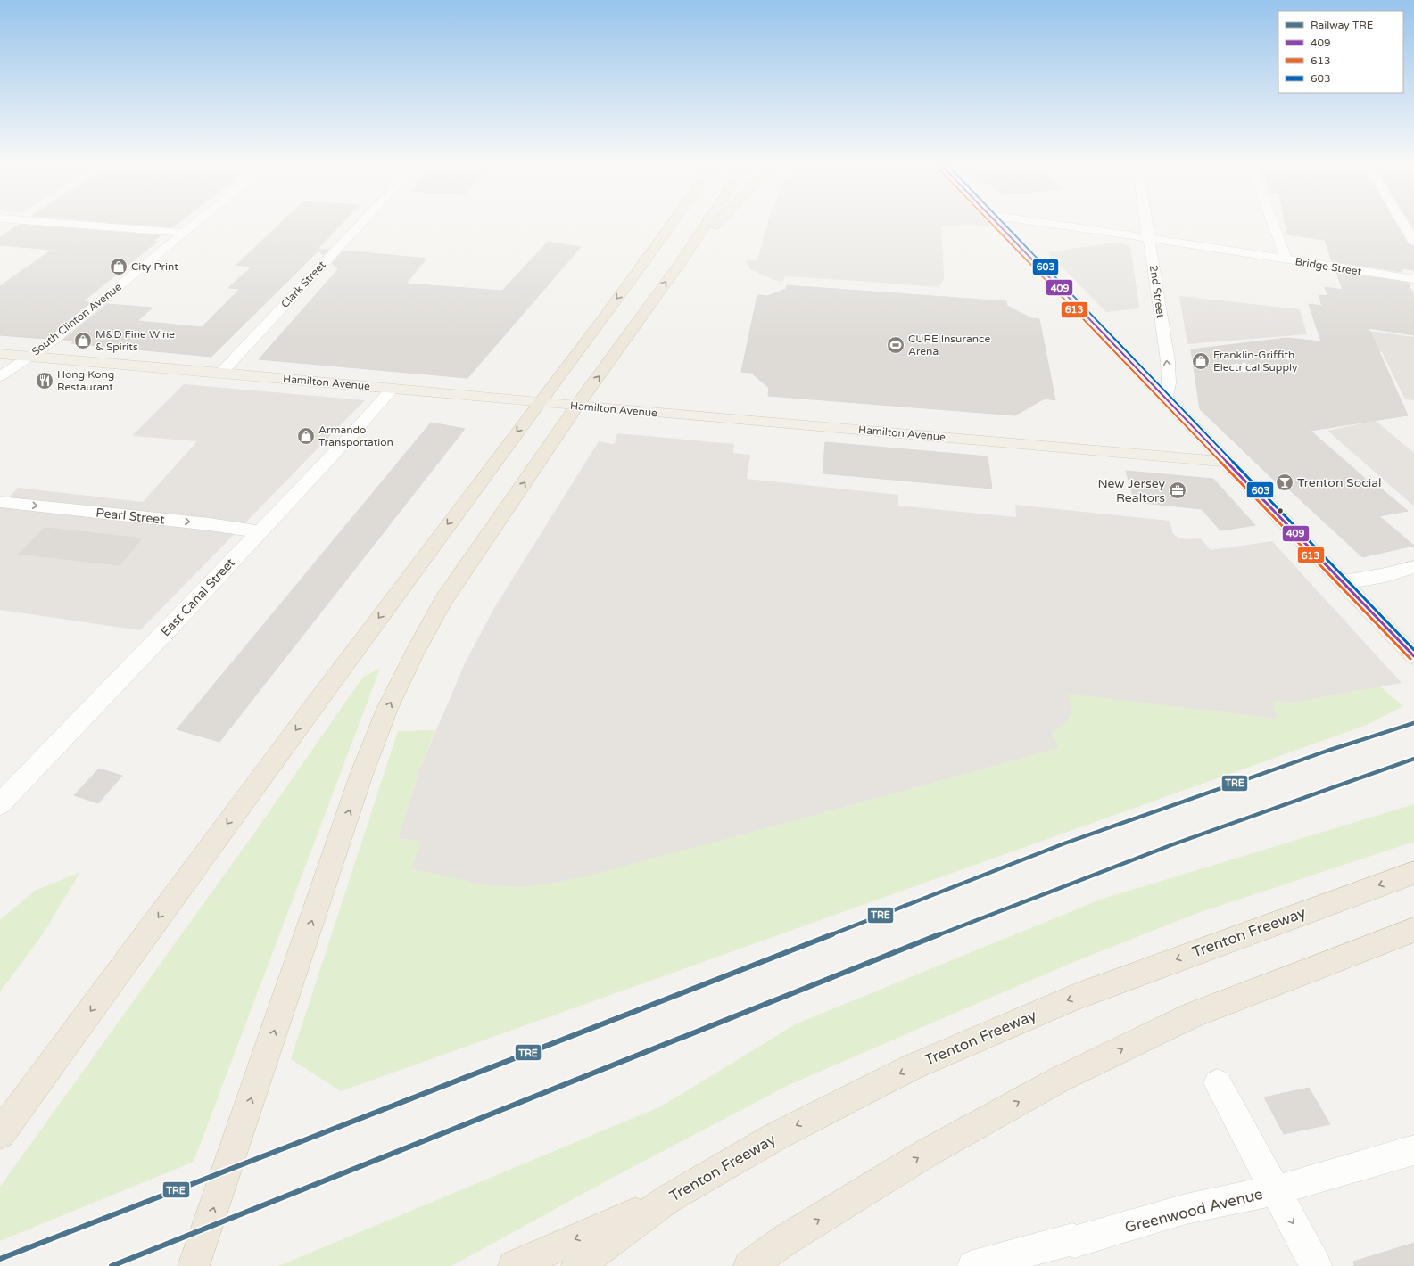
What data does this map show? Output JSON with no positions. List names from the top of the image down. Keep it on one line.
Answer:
{"streets":{"highway":["Trenton Freeway"],"main road":["Hamilton Avenue"],"street":["Bridge Street","Clark Street","2nd Street","South Clinton Avenue","Pearl Street","East Canal Street","Greenwood Avenue"]},"crossings":[["Bridge Street","2nd Street"],["Clark Street","Hamilton Avenue"],["South Clinton Avenue","Hamilton Avenue"],["Hamilton Avenue","East Canal Street"],["Pearl Street","East Canal Street"]],"one_way":["2nd Street","Pearl Street"],"places":{"shop":["City Print","M&D Fine Wine & Spirits","Franklin-Griffith Electrical Supply","Armando Transportation"],"sports":["CURE Insurance Arena"],"restaurant":["Hong Kong Restaurant"],"bar":["Trenton Social"],"office":["New Jersey Realtors"]},"lines":["transit line 409","transit line 613","transit line 603","rail line TRE"],"legend":["Railway TRE","409","613","603"]}
